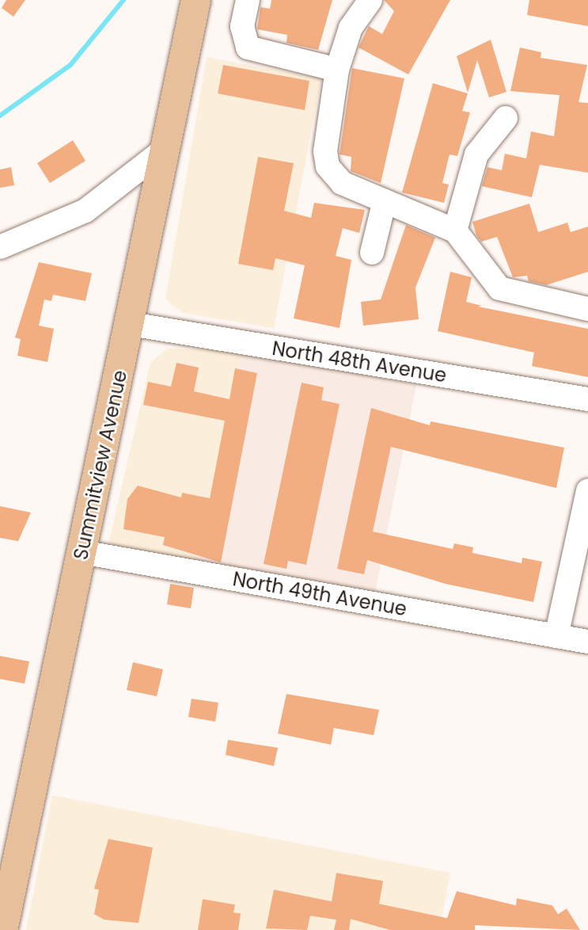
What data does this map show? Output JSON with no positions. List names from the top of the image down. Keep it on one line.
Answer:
{"streets":{"main road":["Summitview Avenue"],"street":["North 48th Avenue","North 49th Avenue"]},"crossings":[["North 48th Avenue","Summitview Avenue"],["Summitview Avenue","North 49th Avenue"]]}
